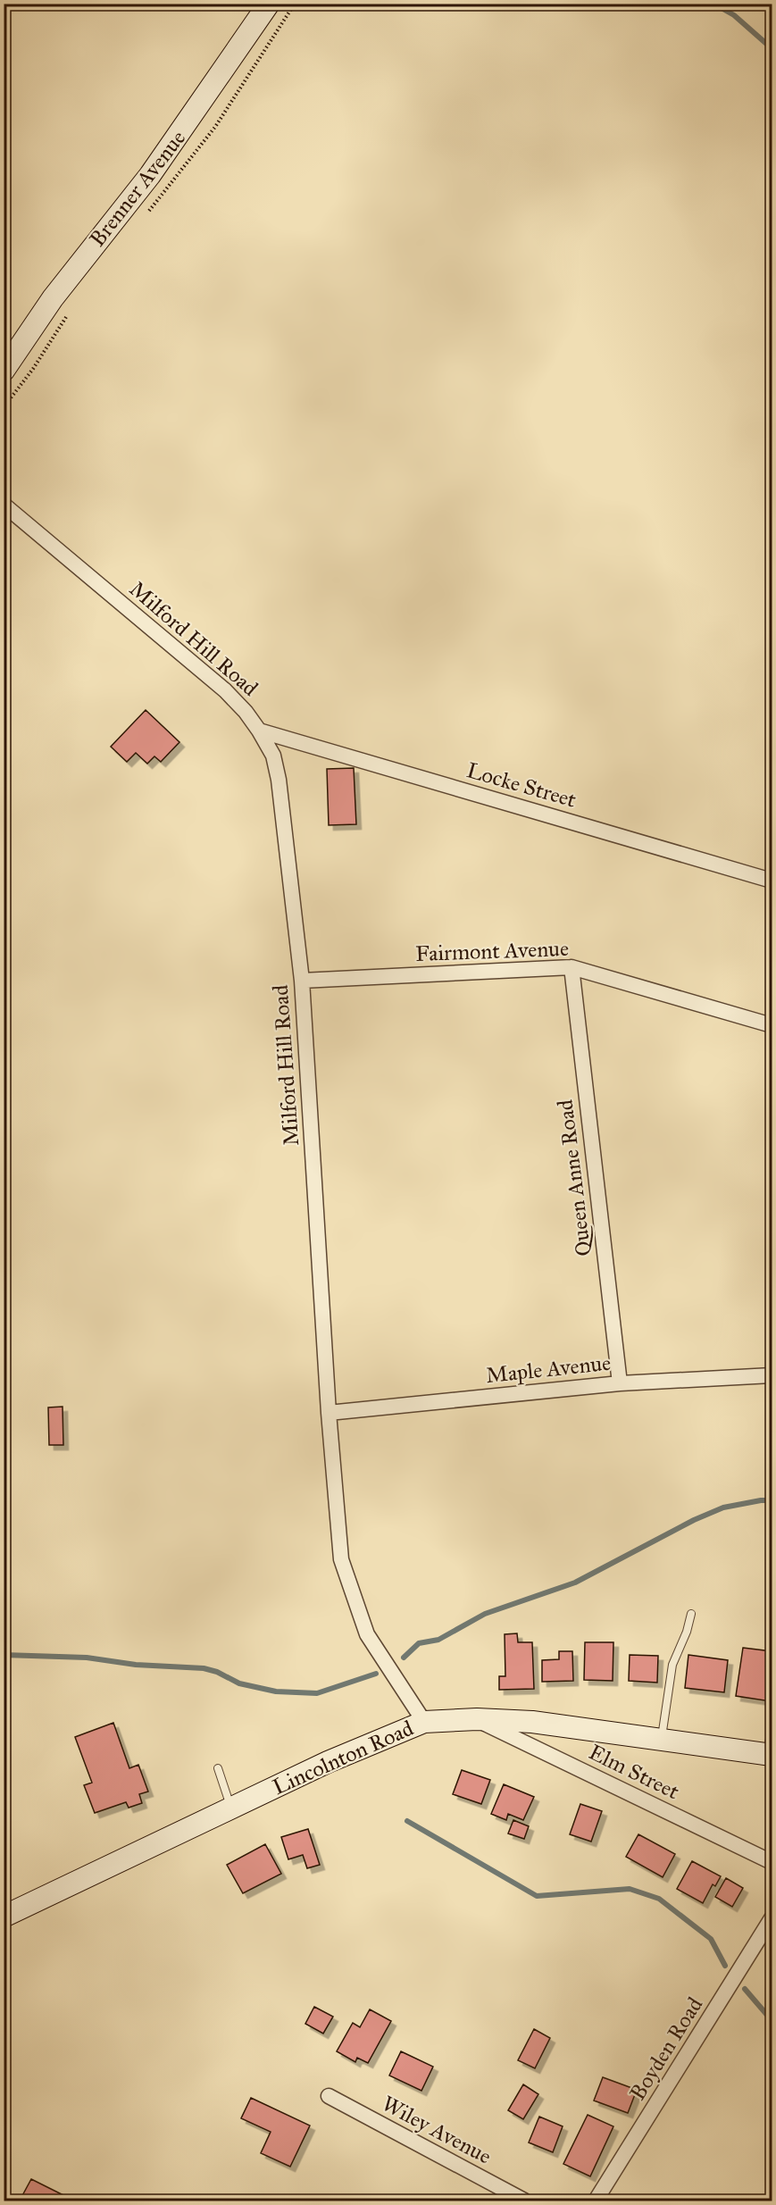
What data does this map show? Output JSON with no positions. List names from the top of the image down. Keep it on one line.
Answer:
{"streets":{"street":["Brenner Avenue","Milford Hill Road","Locke Street","Fairmont Avenue","Queen Anne Road","Maple Avenue","Lincolnton Road","Elm Street","Boyden Road","Wiley Avenue"]},"crossings":[["Milford Hill Road","Locke Street"],["Milford Hill Road","Fairmont Avenue"],["Milford Hill Road","Maple Avenue"],["Milford Hill Road","Lincolnton Road"],["Fairmont Avenue","Queen Anne Road"],["Queen Anne Road","Maple Avenue"],["Lincolnton Road","Elm Street"]]}
